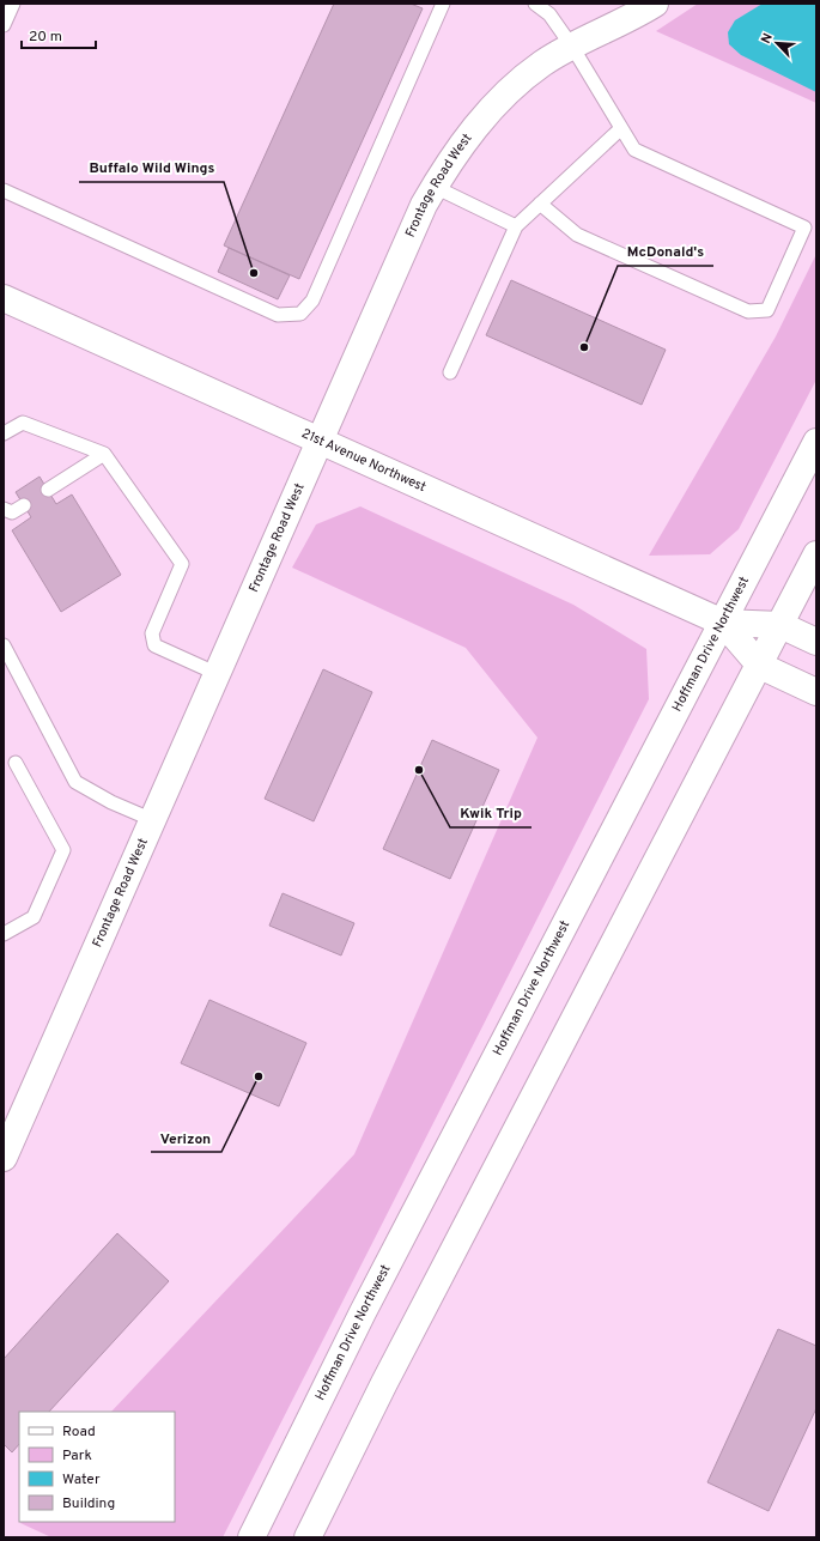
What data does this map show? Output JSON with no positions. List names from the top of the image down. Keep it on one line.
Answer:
{"streets":{"street":["Frontage Road West","21st Avenue Northwest","Hoffman Drive Northwest"]},"crossings":[["Frontage Road West","21st Avenue Northwest"],["21st Avenue Northwest","Hoffman Drive Northwest"]],"places":["Buffalo Wild Wings","McDonald's","Kwik Trip","Verizon"],"legend":["Road","Park","Water","Building"],"scale_bar":"20 m","north":"top left"}
